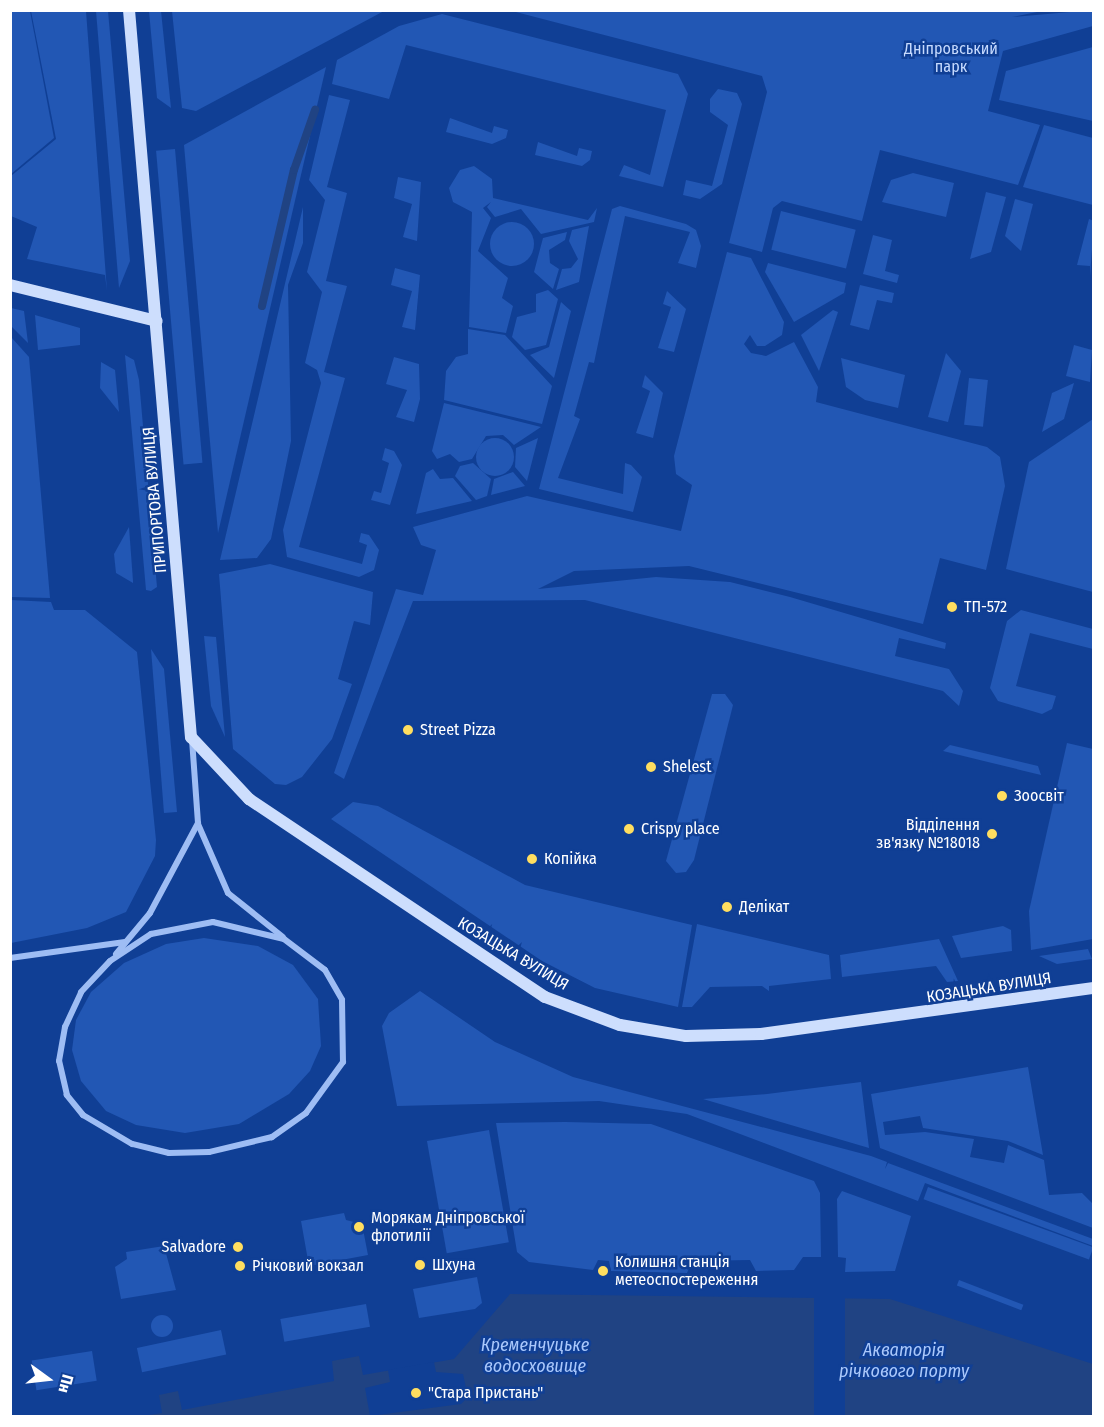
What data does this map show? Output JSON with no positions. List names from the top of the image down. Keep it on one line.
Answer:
{"streets":{"main road":["ПРИПОРТОВА ВУЛИЦЯ","КОЗАЦЬКА ВУЛИЦЯ"]},"crossings":[["ПРИПОРТОВА ВУЛИЦЯ","КОЗАЦЬКА ВУЛИЦЯ"]],"water":["Кременчуцьке водосховище","Акваторія річкового порту"],"parks":["Дніпровський парк"],"places":["ТП-572","Street Pizza","Shelest","Зоосвіт","Crispy place","Відділення зв'язку №18018","Копійка","Делікат","Морякам Дніпровської флотилії","Salvadore","Шхуна","Річковий вокзал","Колишня станція метеоспостереження","\"Стара Пристань\""],"north":"right"}
